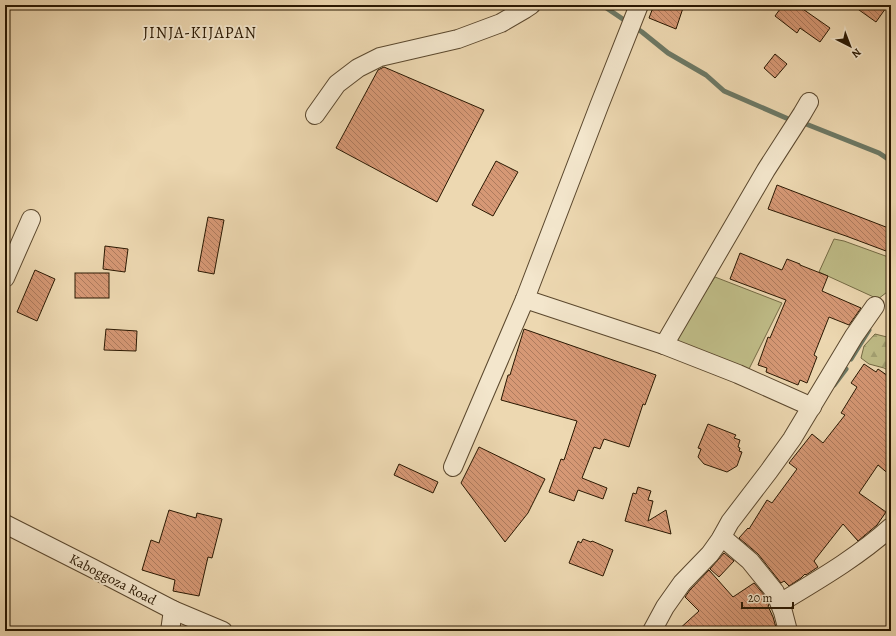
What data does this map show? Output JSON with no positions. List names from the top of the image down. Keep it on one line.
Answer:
{"streets":{"street":["Kaboggoza Road"]},"districts":["JINJA-KIJAPAN"],"scale_bar":"20 m","north":"bottom right"}
